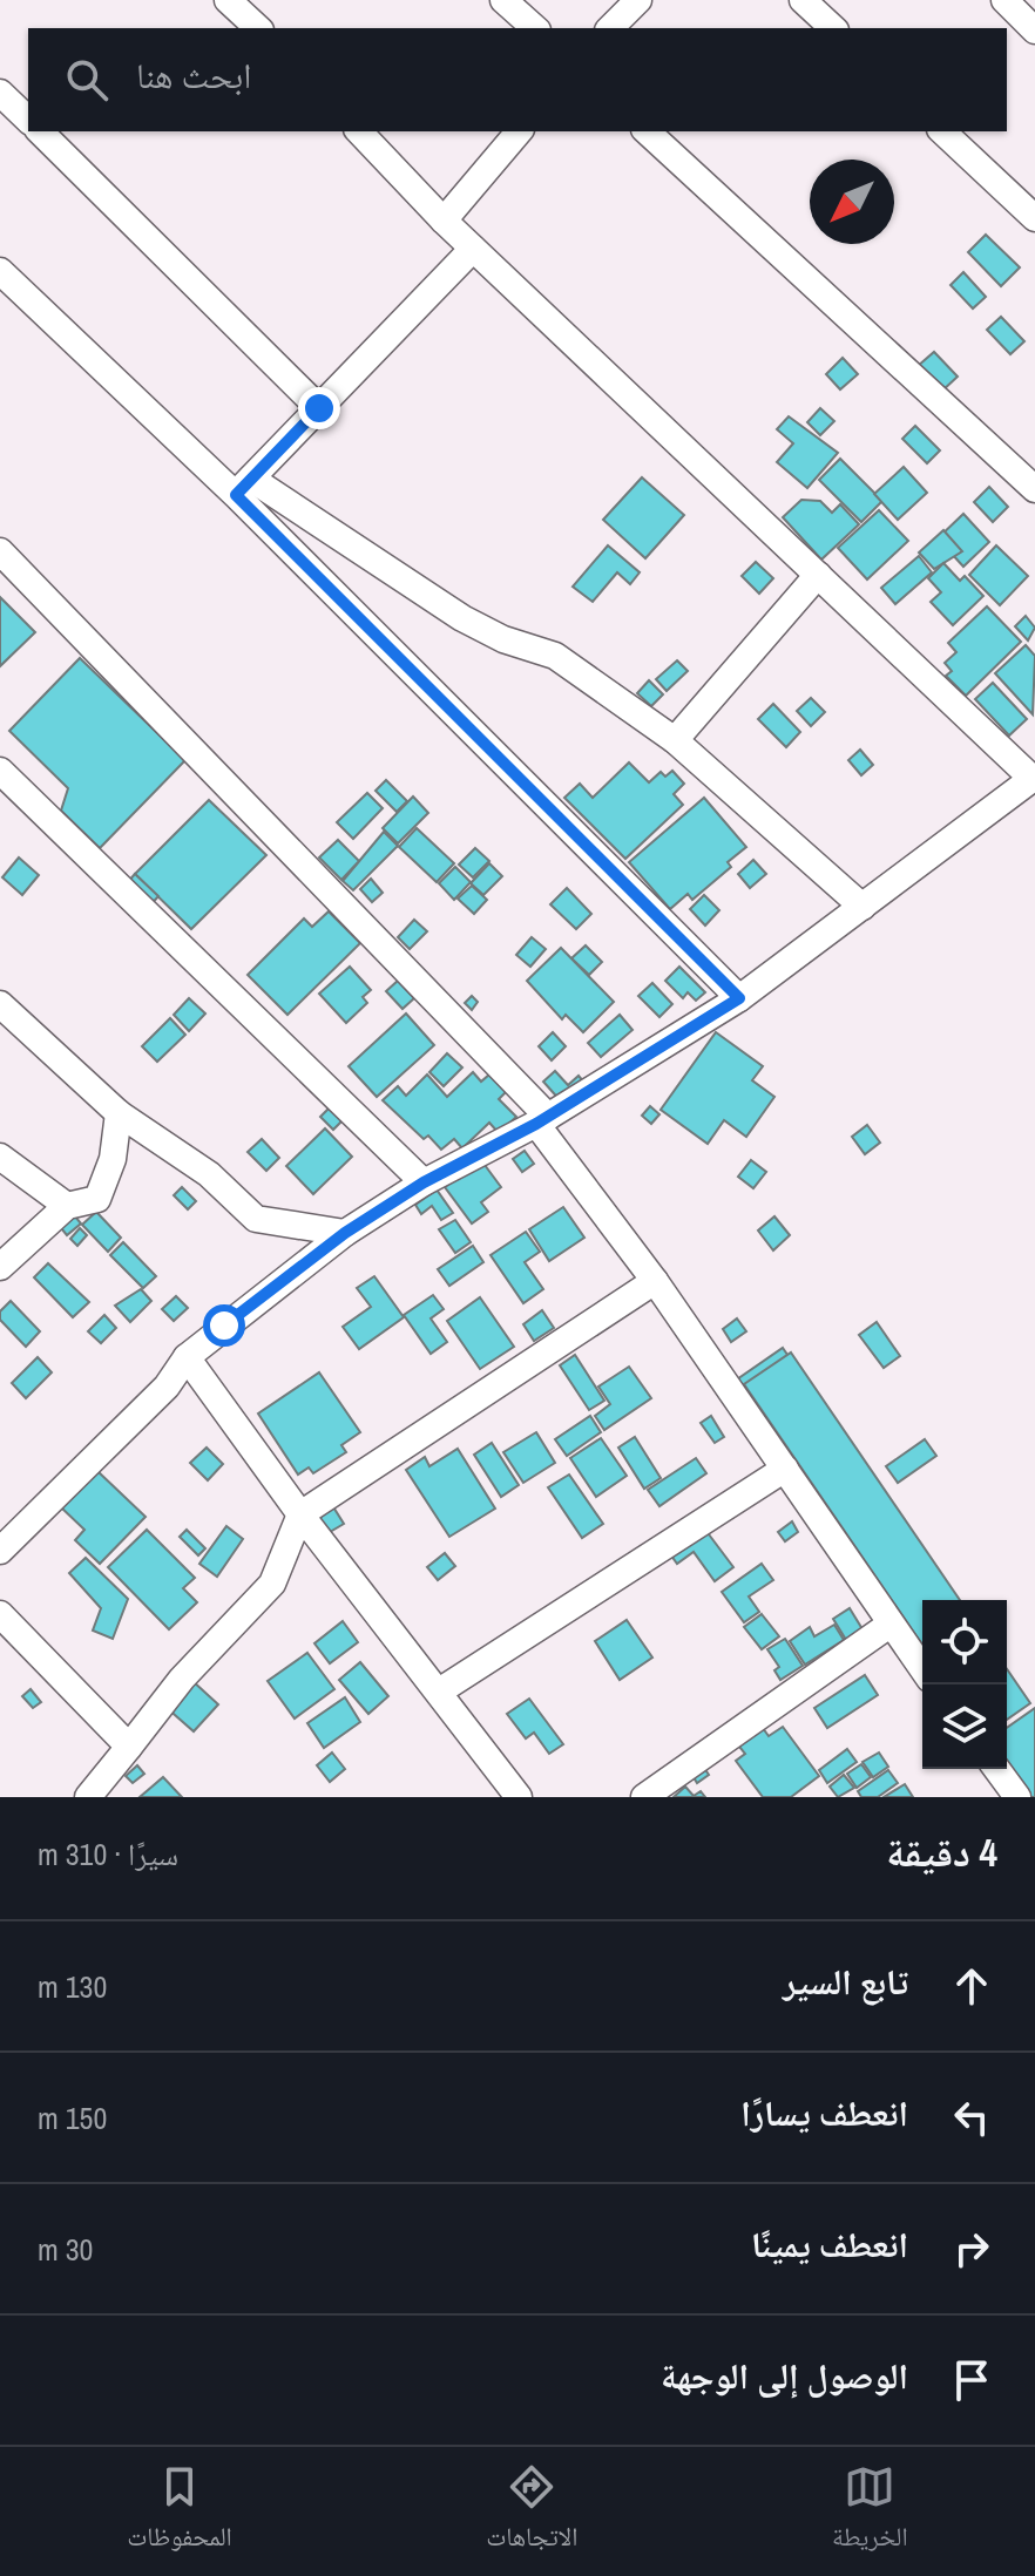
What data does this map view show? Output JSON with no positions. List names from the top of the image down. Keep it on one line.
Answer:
{"north":"bottom left","page":{"search":"ابحث هنا","heading":["4 دقيقة","سيرًا · 310 m"],"list":[["تابع السير","130 m"],["انعطف يسارًا","150 m"],["انعطف يمينًا","30 m"],"الوصول إلى الوجهة"],"nav":["الخريطة","الاتجاهات","المحفوظات"]}}
